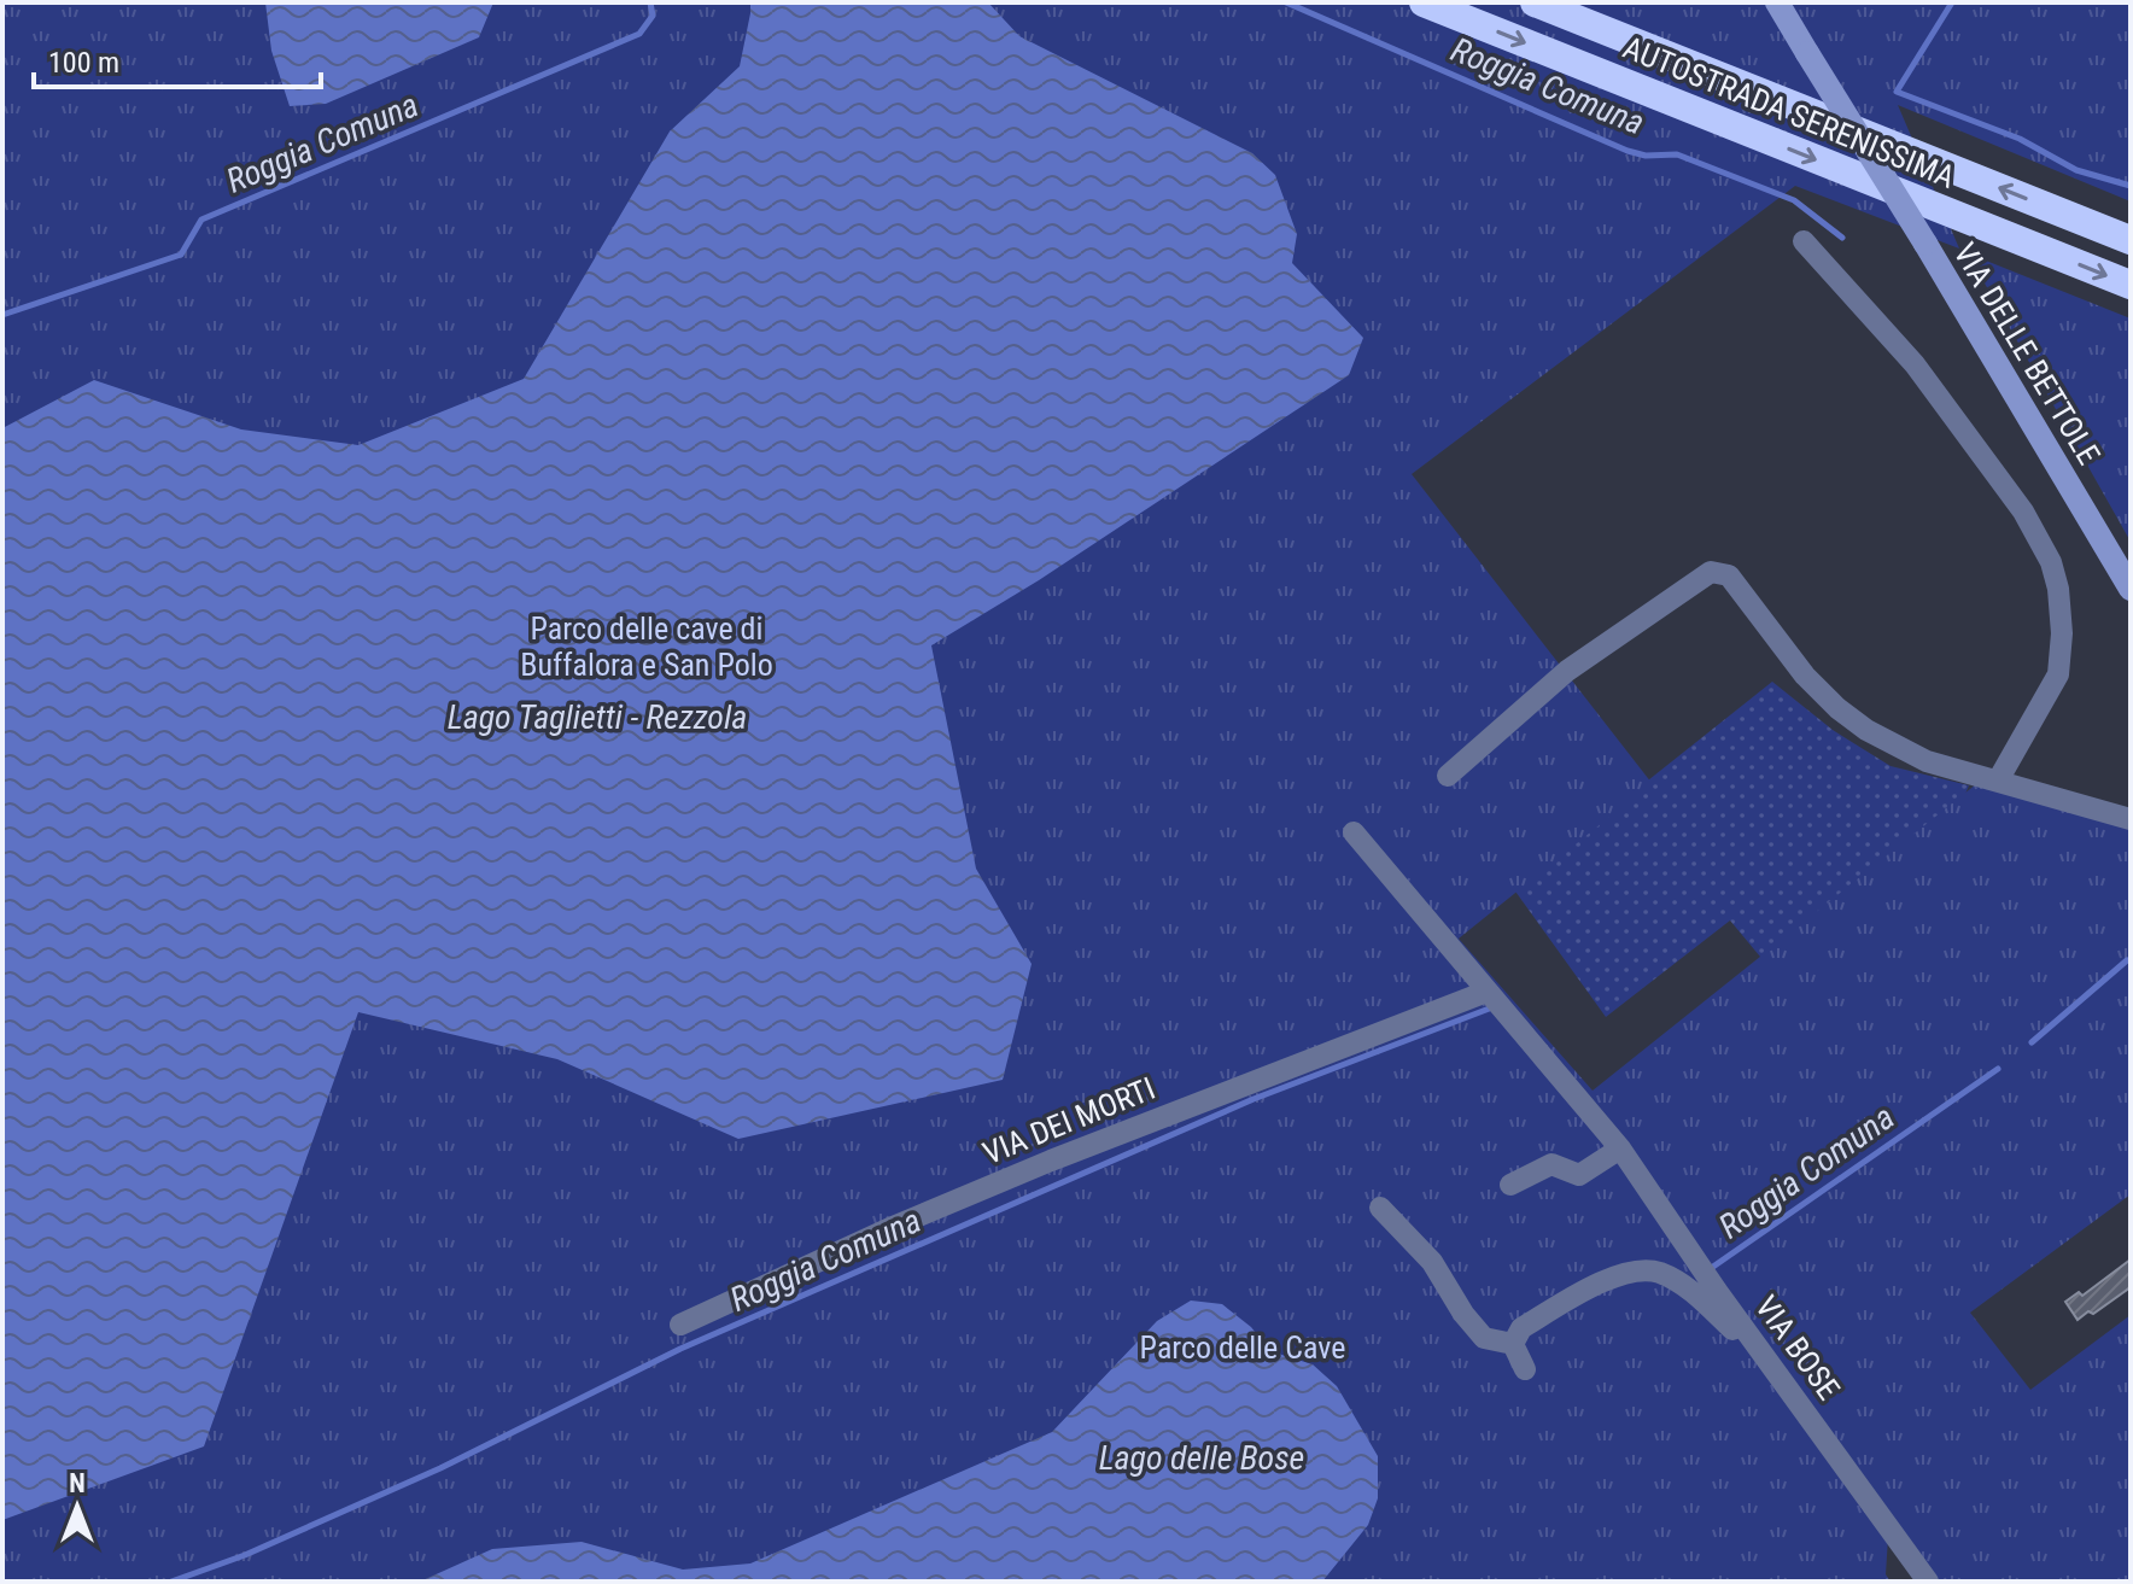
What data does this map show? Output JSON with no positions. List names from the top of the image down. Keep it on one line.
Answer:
{"streets":{"highway":["AUTOSTRADA SERENISSIMA"],"main road":["VIA DELLE BETTOLE"],"street":["VIA DEI MORTI","VIA BOSE"]},"crossings":[["VIA DEI MORTI","VIA BOSE"]],"water":["Roggia Comuna","Lago Taglietti - Rezzola","Lago delle Bose"],"parks":["Parco delle cave di Buffalora e San Polo","Parco delle Cave"],"scale_bar":"100 m","north":"top"}
